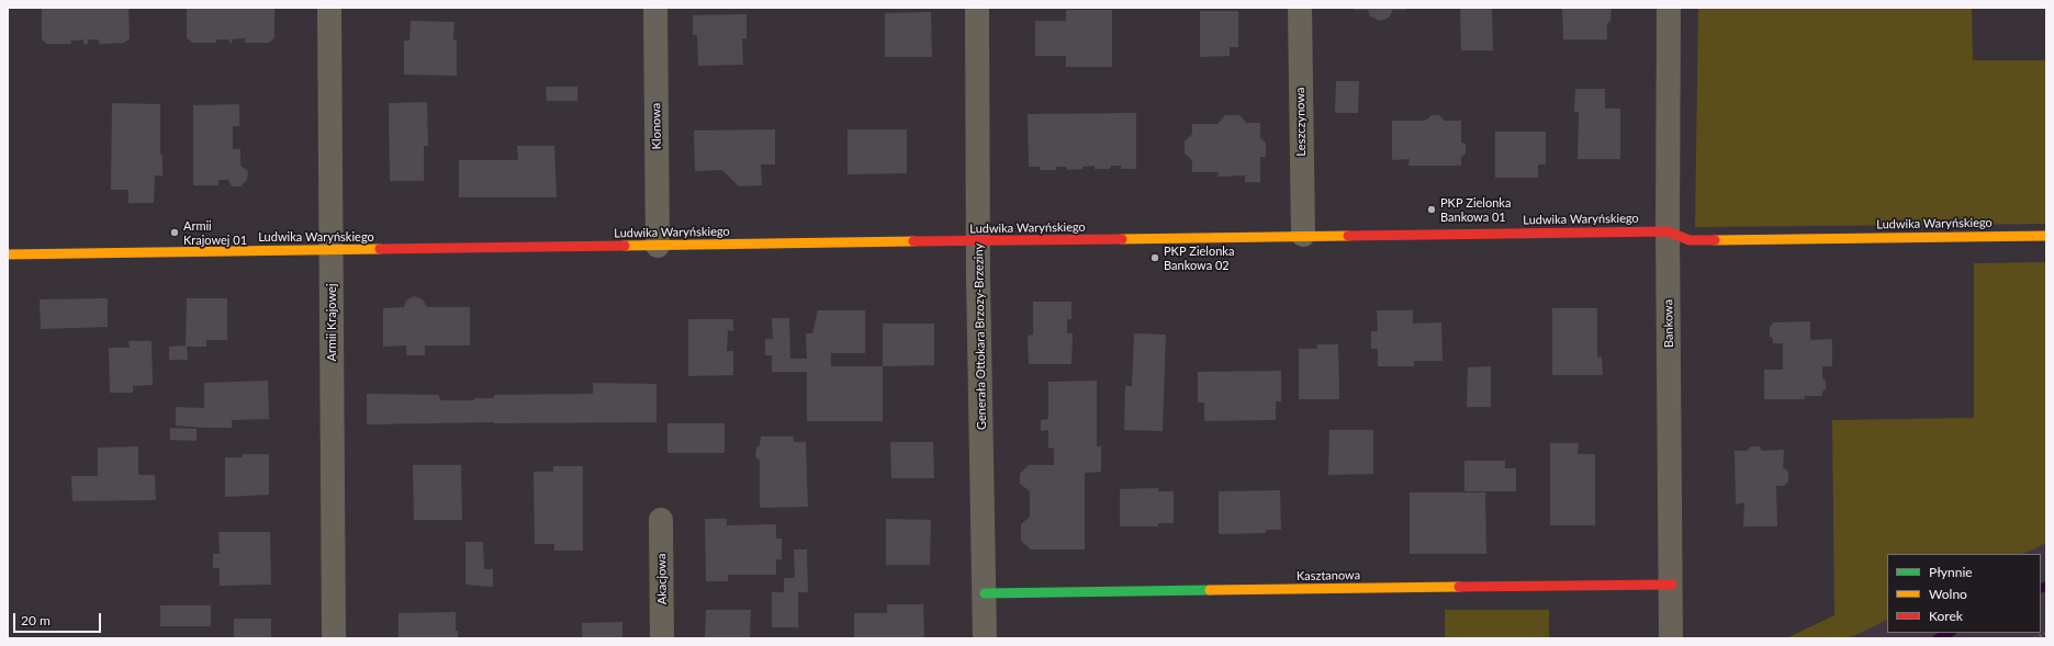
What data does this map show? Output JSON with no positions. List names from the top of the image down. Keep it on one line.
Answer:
{"streets":{"street":["Leszczynowa","Klonowa","Ludwika Waryńskiego","Armii Krajowej","Bankowa","Generała Ottokara Brzozy-Brzeziny","Kasztanowa","Akacjowa"]},"crossings":[["Leszczynowa","Ludwika Waryńskiego"],["Klonowa","Ludwika Waryńskiego"],["Ludwika Waryńskiego","Armii Krajowej"],["Ludwika Waryńskiego","Bankowa"],["Ludwika Waryńskiego","Generała Ottokara Brzozy-Brzeziny"],["Bankowa","Kasztanowa"],["Generała Ottokara Brzozy-Brzeziny","Kasztanowa"]],"places":["PKP Zielonka Bankowa 01","Armii Krajowej 01","PKP Zielonka Bankowa 02"],"legend":["Płynnie","Wolno","Korek"],"scale_bar":"20 m"}
